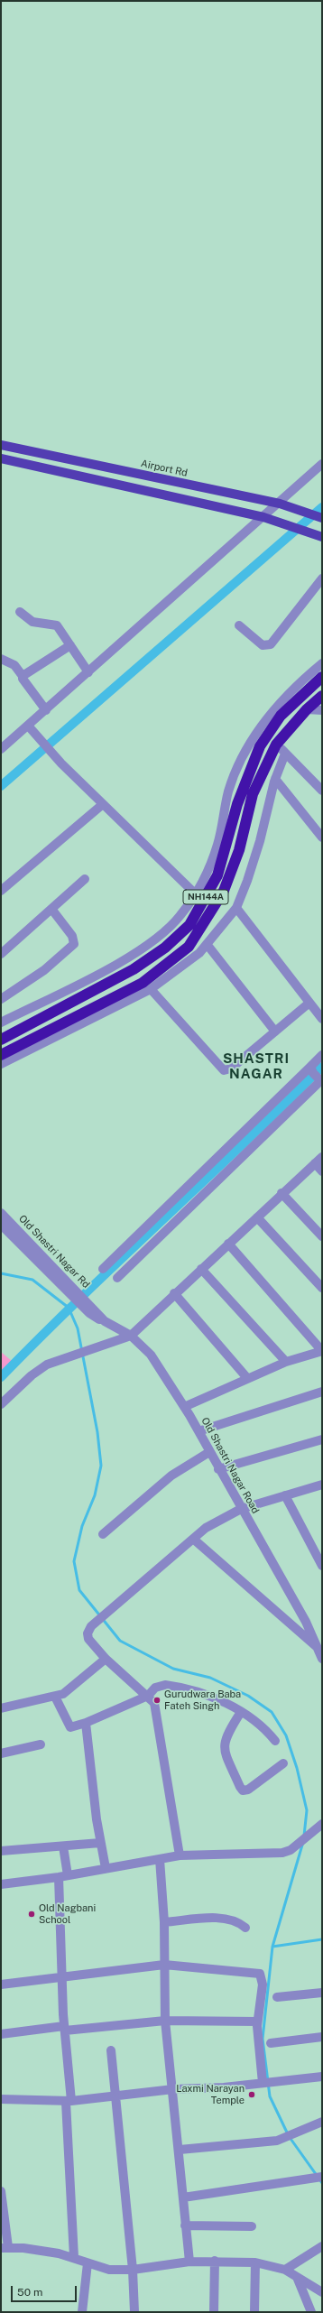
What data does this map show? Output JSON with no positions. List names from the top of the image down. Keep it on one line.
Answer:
{"streets":{"highway":["NH144A"],"main road":["Airport Rd"],"street":["Old Shastri Nagar Rd","Old Shastri Nagar Road"]},"crossings":[["Old Shastri Nagar Rd","Old Shastri Nagar Road"]],"districts":["SHASTRI NAGAR"],"places":["Gurudwara Baba Fateh Singh","Old Nagbani School","Laxmi Narayan Temple"],"scale_bar":"50 m"}
